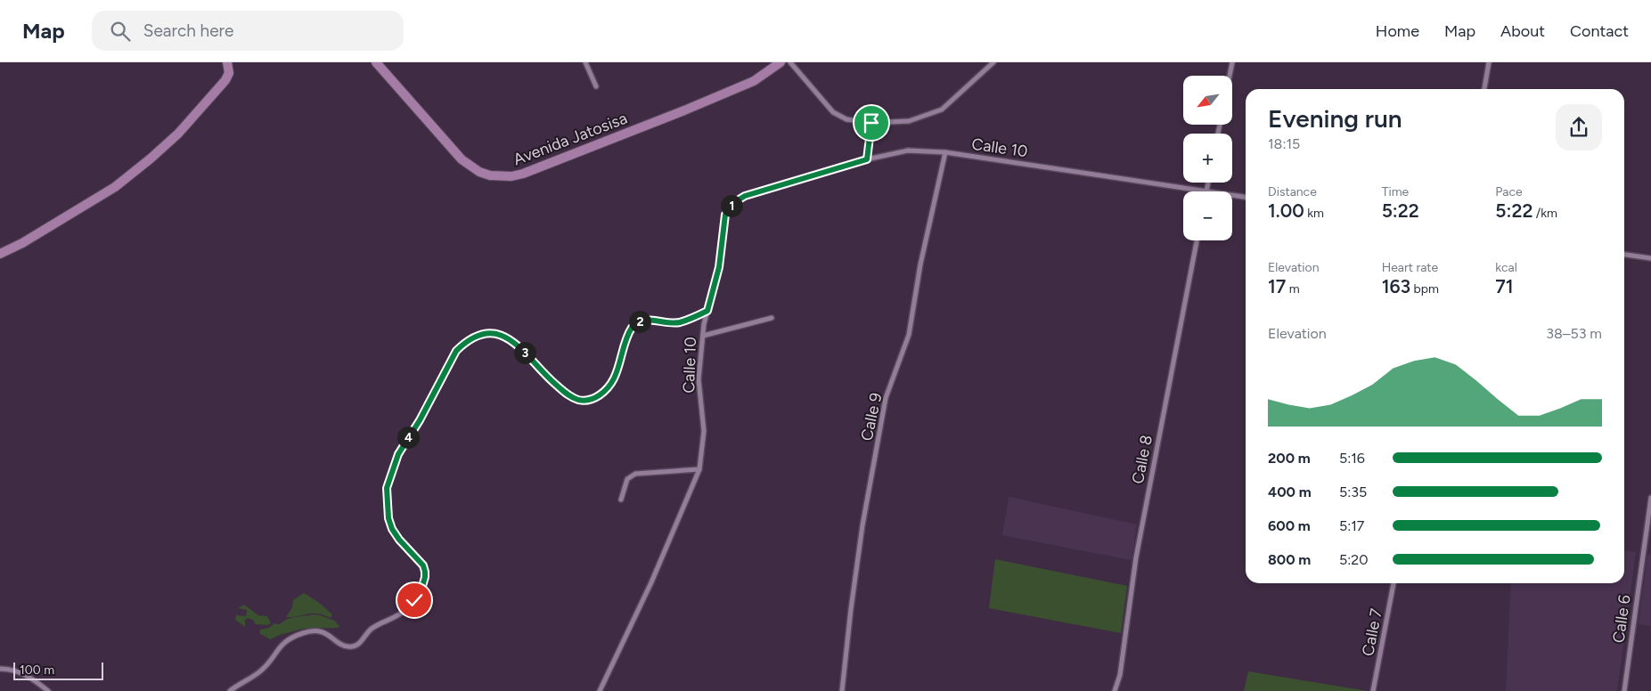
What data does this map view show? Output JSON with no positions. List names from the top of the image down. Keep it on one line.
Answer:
{"streets":{"street":["Avenida Jatosisa","Calle 10","Calle 9","Calle 8","Calle 6","Calle 7"]},"crossings":[["Calle 10","Calle 9"]],"scale_bar":"100 m","north":"bottom left","page":{"header":"Map","search":"Search here","nav":["Home","Map","About","Contact"],"map_buttons":["+","−"],"heading":["Evening run","18:15"],"stats":[["Distance","1.00 km"],["Time","5:22"],["Pace","5:22 /km"],["Elevation","17 m"],["Heart rate","163 bpm"],["kcal","71"]],"pins":["1","2","3","4"],"chart":["Elevation","38–53 m"],"list":[{"name":"200 m","note":"5:16"},{"name":"400 m","note":"5:35"},{"name":"600 m","note":"5:17"},{"name":"800 m","note":"5:20"}],"scale":"100 m"}}
